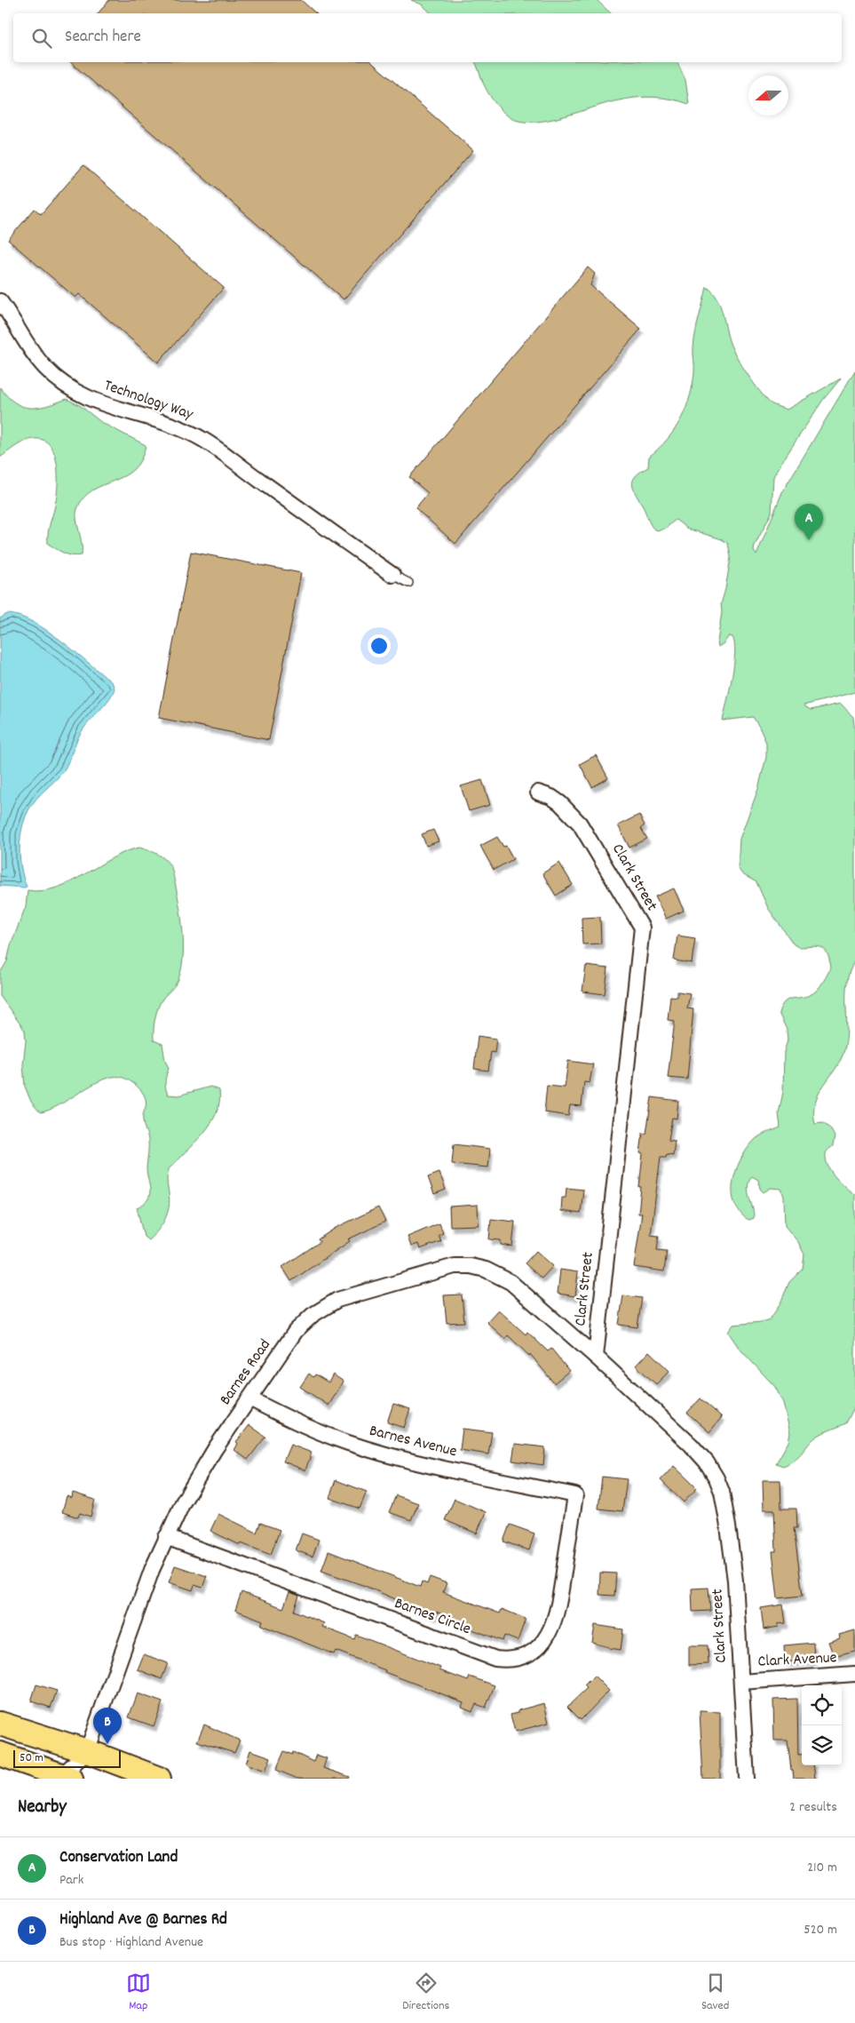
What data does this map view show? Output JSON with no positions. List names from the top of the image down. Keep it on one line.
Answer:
{"streets":{"street":["Technology Way","Clark Street","Barnes Road","Barnes Avenue","Barnes Circle","Clark Avenue"]},"crossings":[["Clark Street","Barnes Road"],["Clark Street","Clark Avenue"],["Barnes Road","Barnes Avenue"],["Barnes Road","Barnes Circle"],["Barnes Avenue","Barnes Circle"]],"scale_bar":"50 m","north":"left","page":{"search":"Search here","pins":["A","B"],"scale":"50 m","heading":["Nearby","2 results"],"list":[{"mark":"A","name":"Conservation Land","note":"Park","value":"210 m"},{"mark":"B","name":"Highland Ave @ Barnes Rd","note":"Bus stop · Highland Avenue","value":"520 m"}],"nav":["Map","Directions","Saved"]}}
